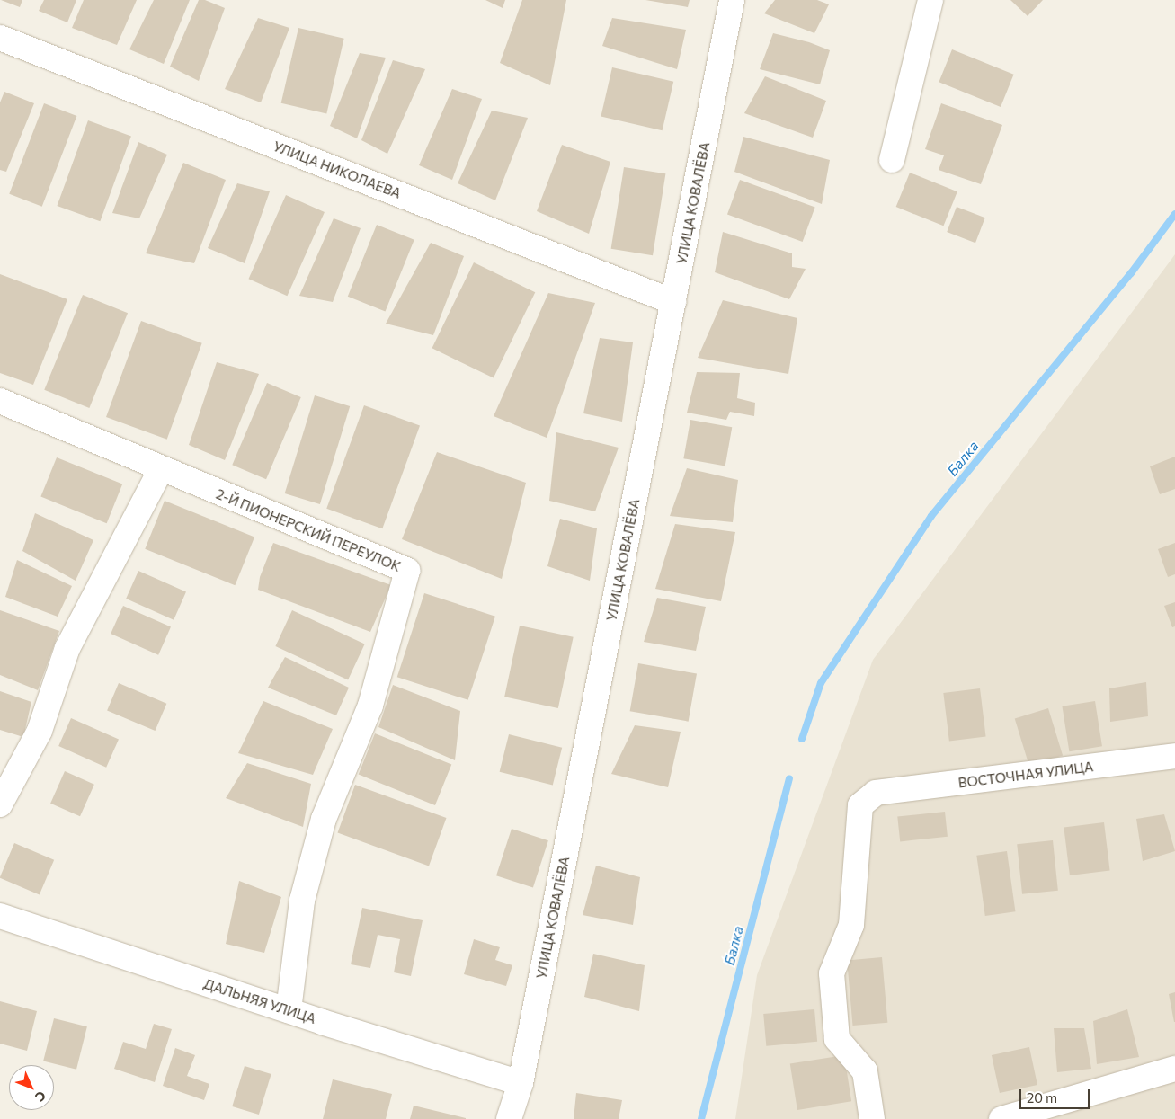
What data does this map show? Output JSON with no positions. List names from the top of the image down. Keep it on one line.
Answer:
{"streets":{"street":["УЛИЦА НИКОЛАЕВА","УЛИЦА КОВАЛЁВА","2-Й ПИОНЕРСКИЙ ПЕРЕУЛОК","ВОСТОЧНАЯ УЛИЦА","ДАЛЬНЯЯ УЛИЦА"]},"crossings":[["УЛИЦА НИКОЛАЕВА","УЛИЦА КОВАЛЁВА"],["УЛИЦА КОВАЛЁВА","ДАЛЬНЯЯ УЛИЦА"],["2-Й ПИОНЕРСКИЙ ПЕРЕУЛОК","ДАЛЬНЯЯ УЛИЦА"]],"water":["Балка"],"scale_bar":"20 m","north":"bottom right"}
